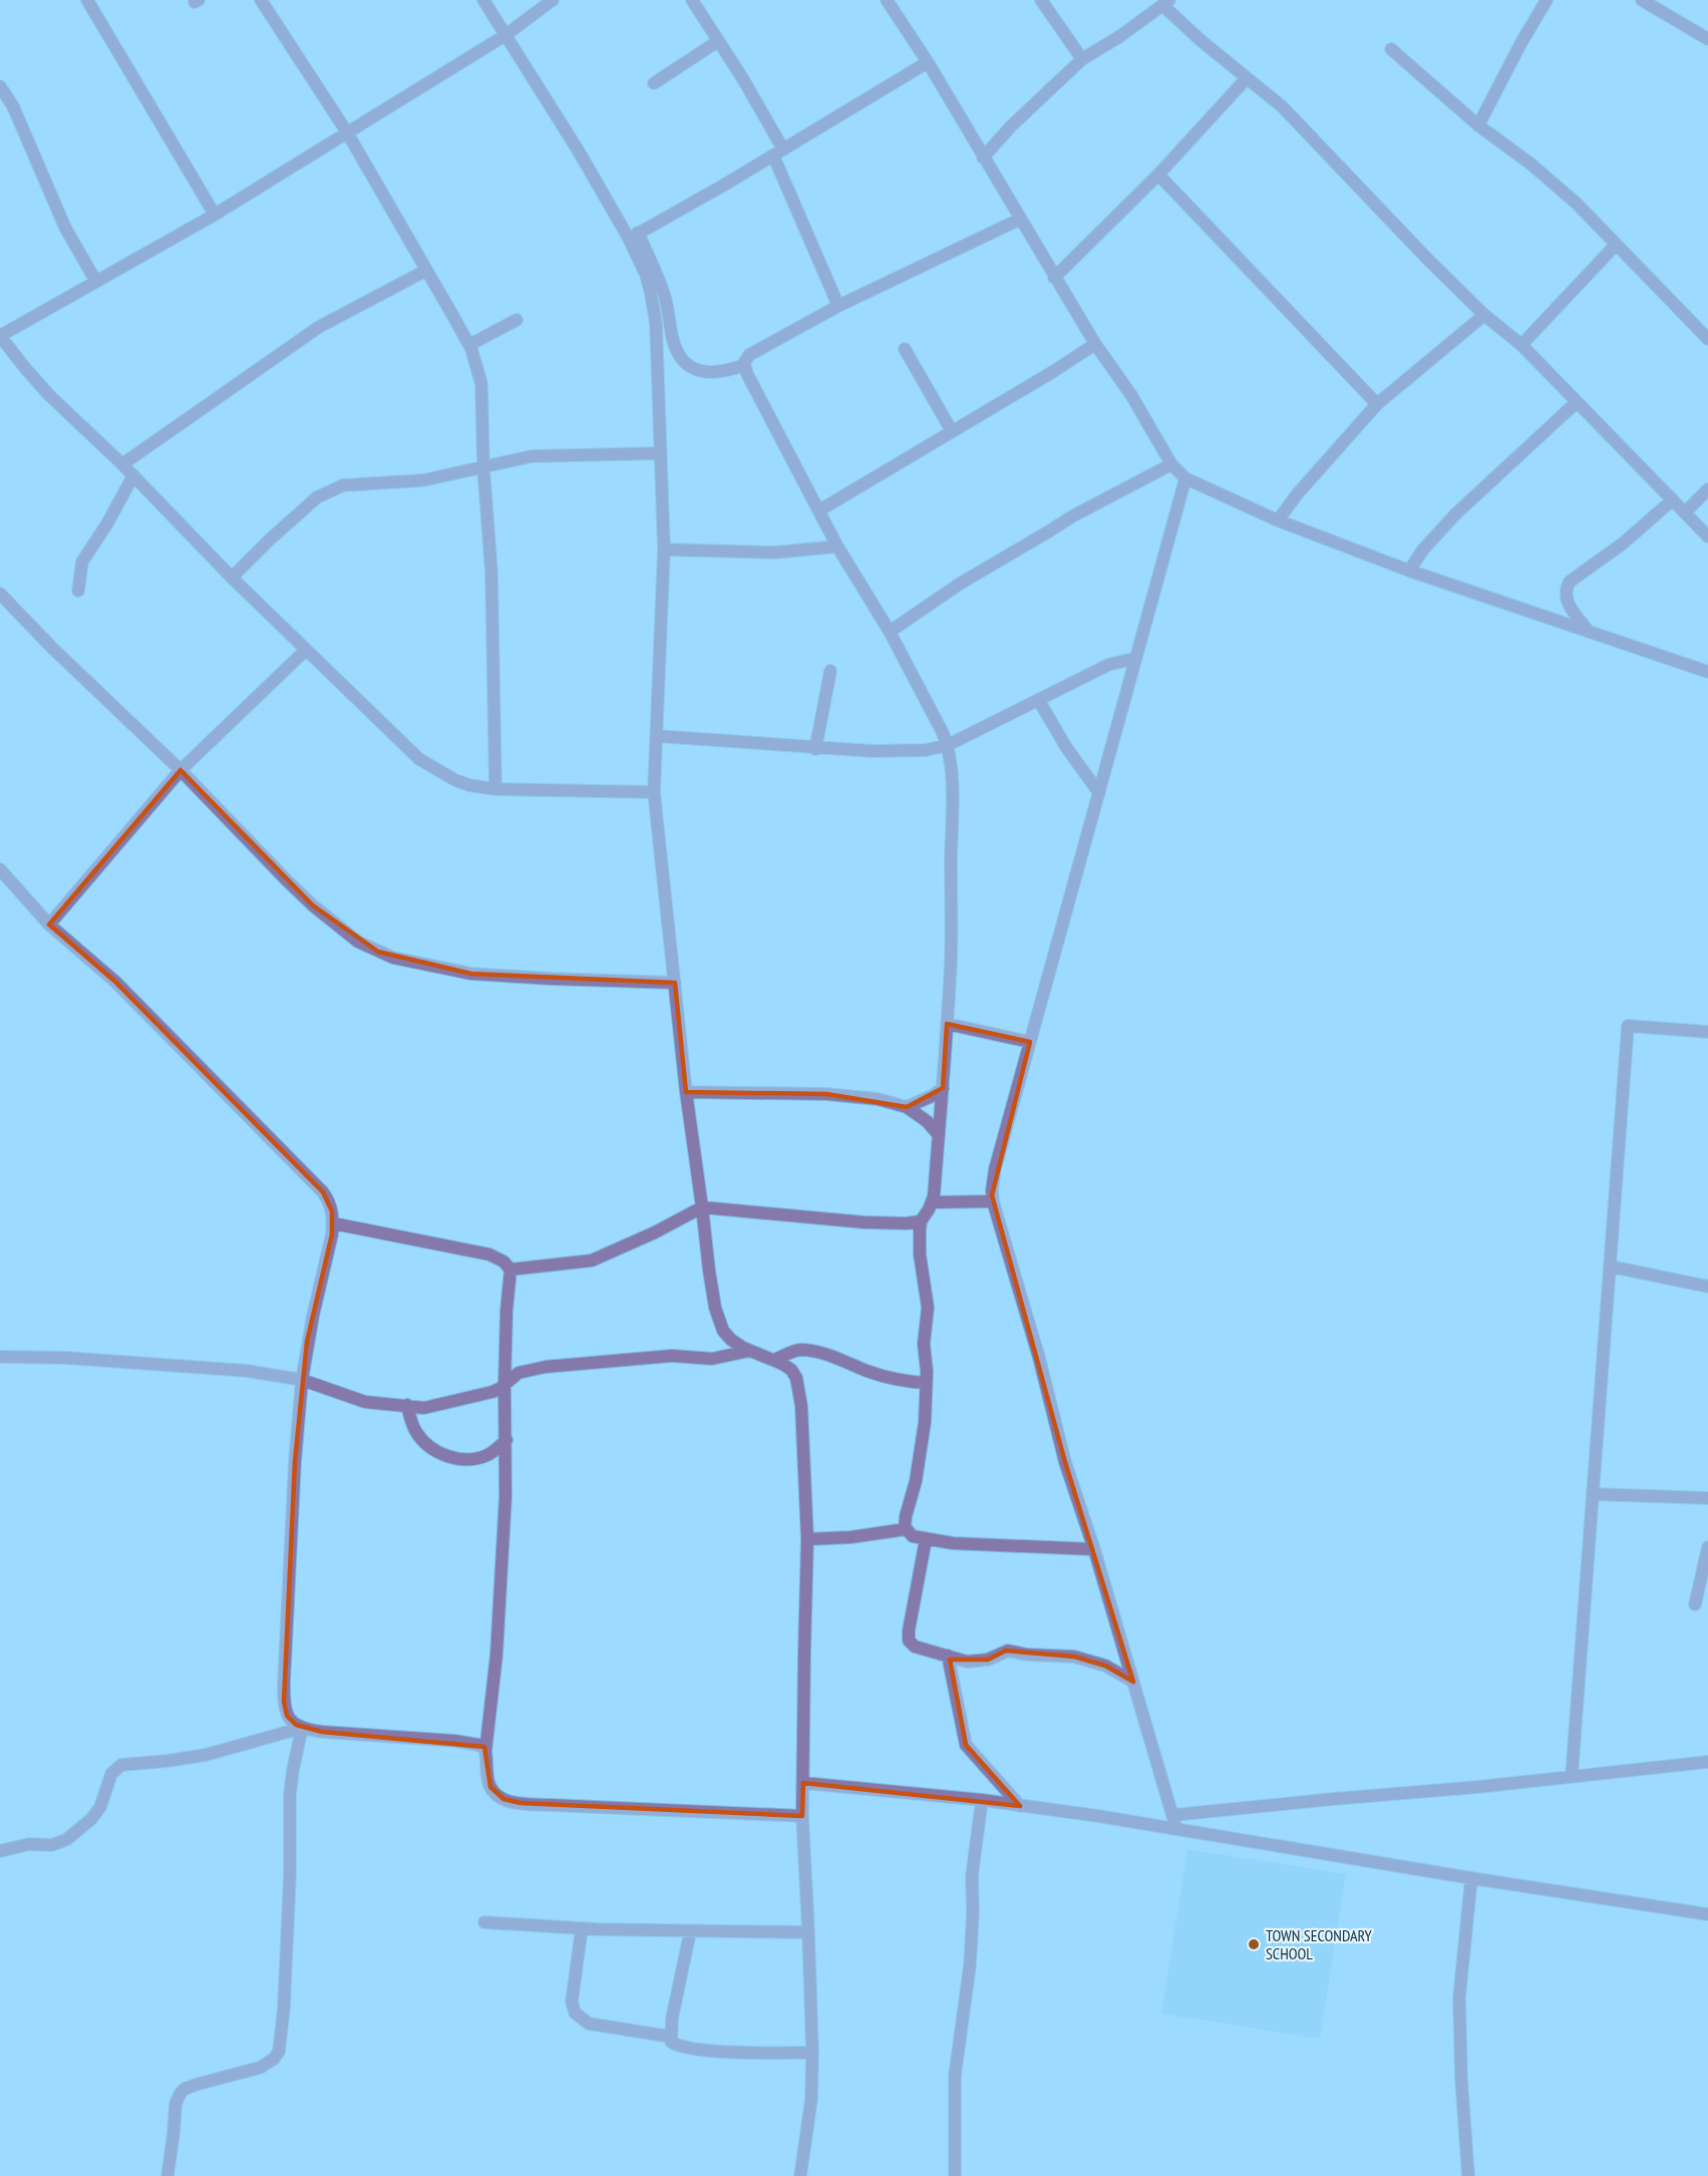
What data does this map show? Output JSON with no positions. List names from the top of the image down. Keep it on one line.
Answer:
{"places":["TOWN SECONDARY SCHOOL"]}
